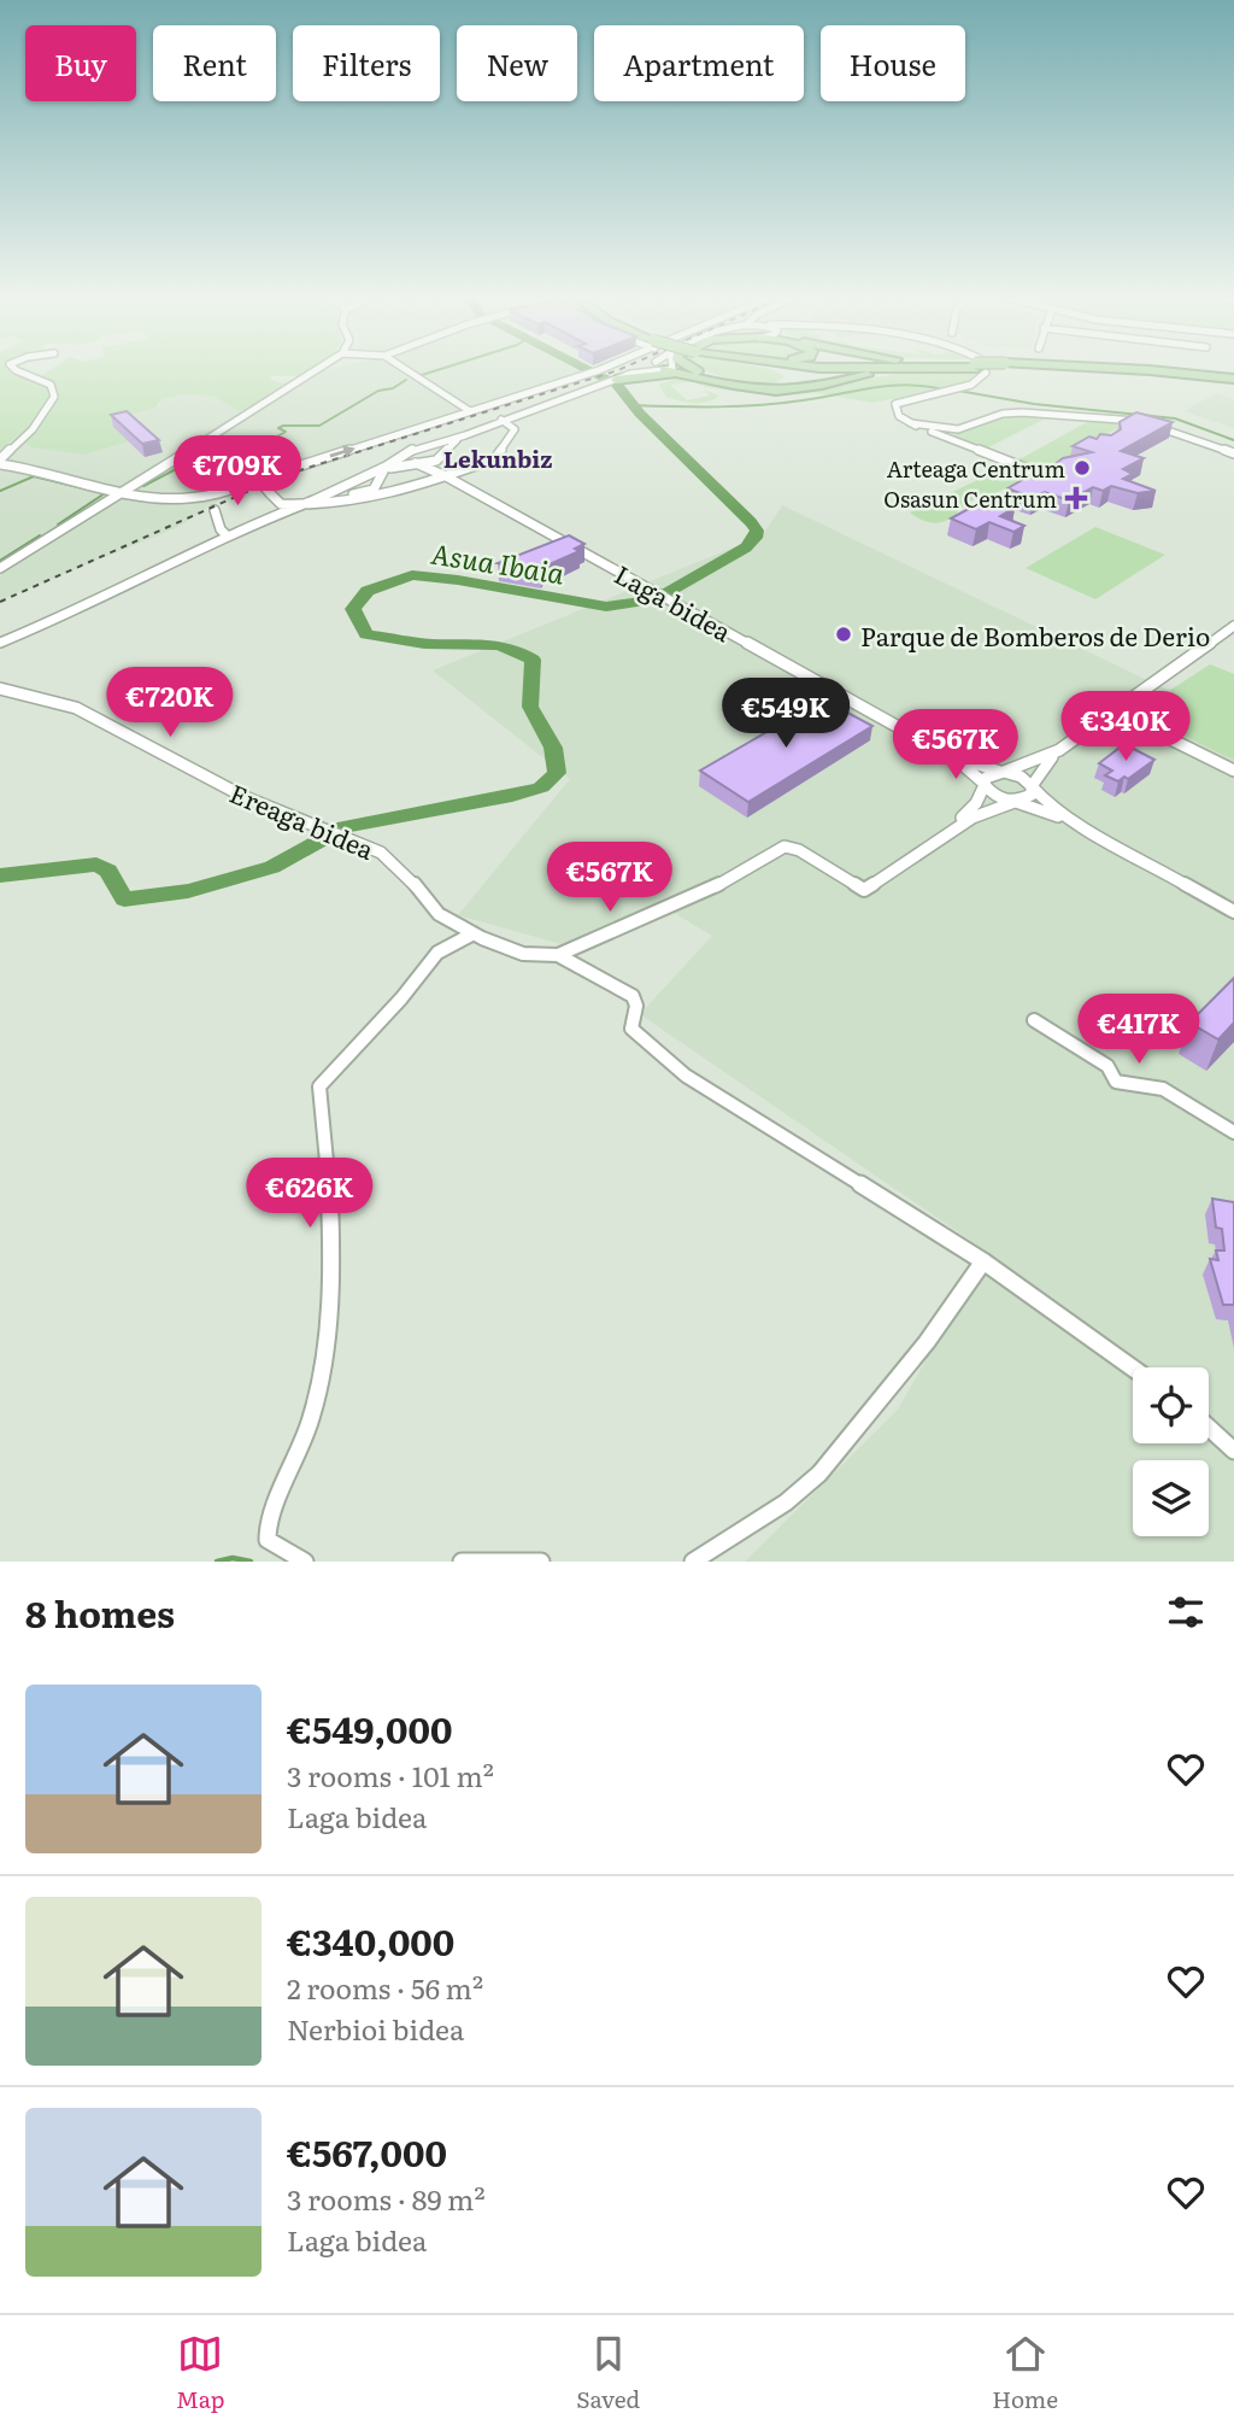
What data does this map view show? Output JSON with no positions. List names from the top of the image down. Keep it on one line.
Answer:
{"streets":{"street":["Laga bidea","Ereaga bidea"]},"crossings":[["Laga bidea","Ereaga bidea"]],"districts":["Lekunbiz"],"water":["Asua Ibaia"],"places":{"other":["Arteaga Centrum","Parque de Bomberos de Derio"],"health":["Osasun Centrum"]},"page":{"chip":["Buy","Rent","Filters","New","Apartment","House"],"price":["€709K","€720K","€549K","€340K","€567K","€567K","€417K","€626K"],"heading":"8 homes","list":[{"name":"€549,000","note":"3 rooms · 101 m² · Laga bidea"},{"name":"€340,000","note":"2 rooms · 56 m² · Nerbioi bidea"},{"name":"€567,000","note":"3 rooms · 89 m² · Laga bidea"}],"tabs":["Map","Saved","Home"]}}
